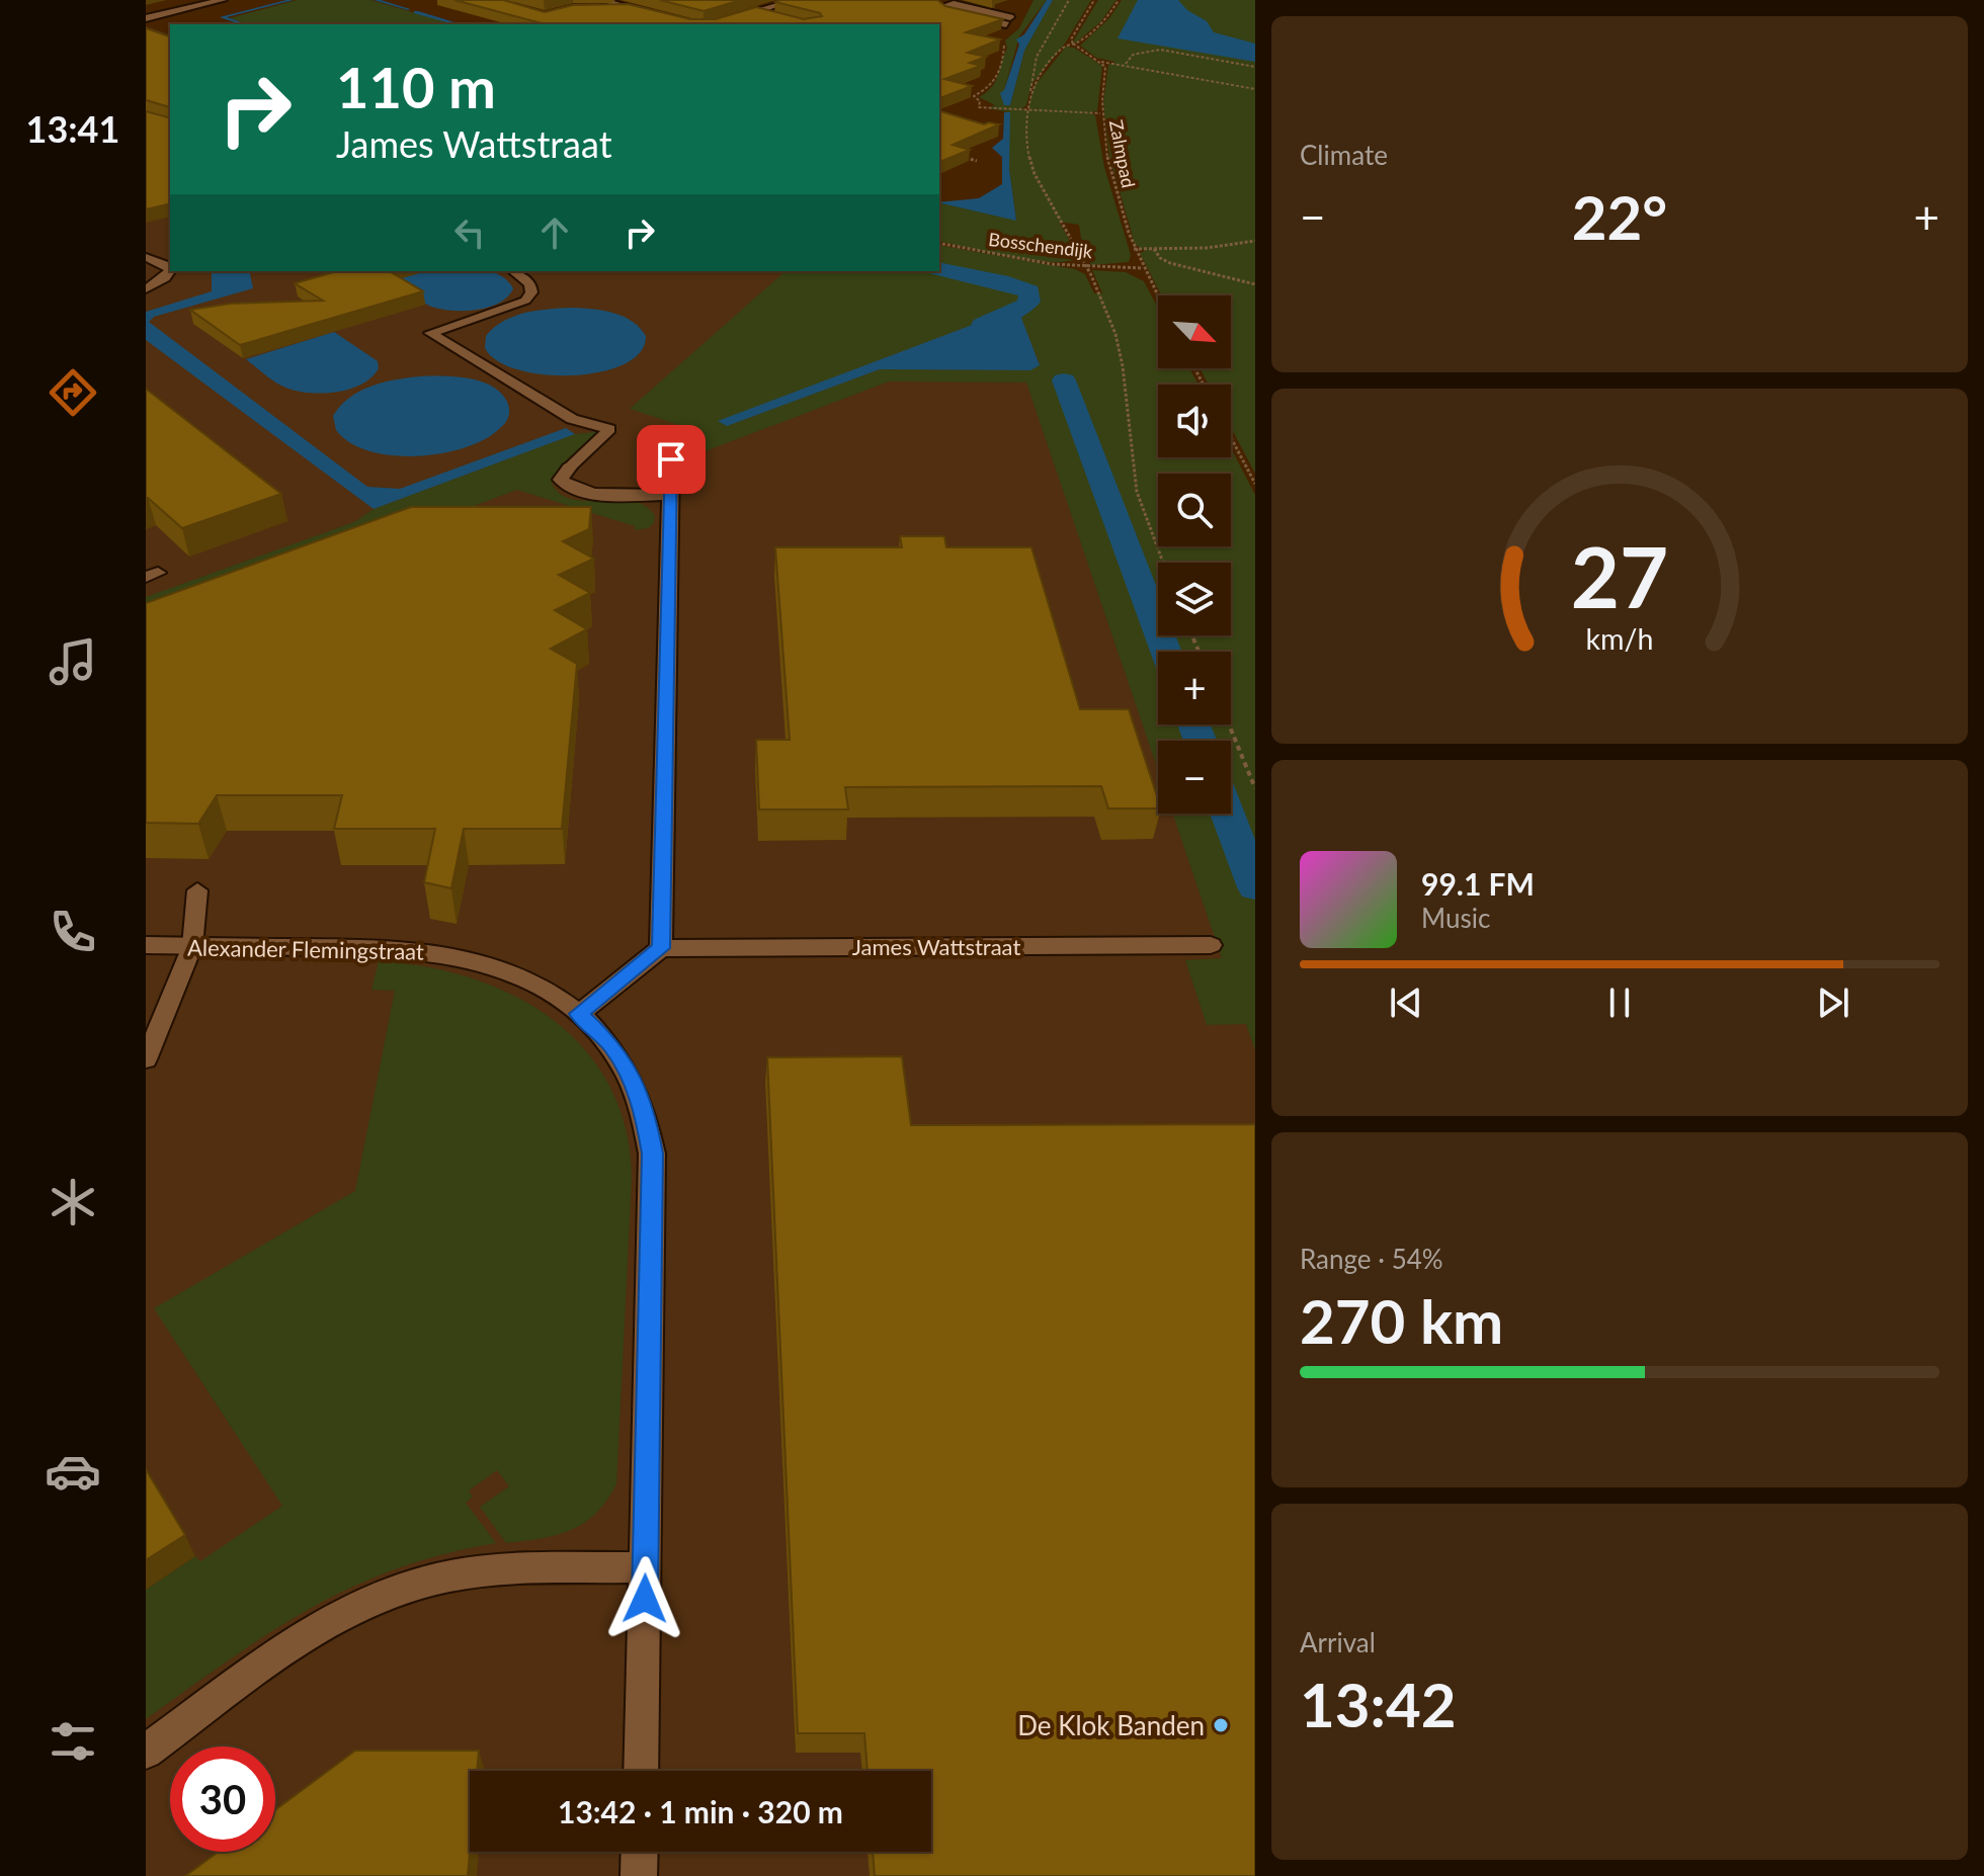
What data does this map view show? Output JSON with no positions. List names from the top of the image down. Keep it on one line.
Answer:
{"streets":{"street":["James Wattstraat","Alexander Flemingstraat"],"path":["Zalmpad","Bosschendijk"]},"crossings":[["Zalmpad","Bosschendijk"]],"places":["De Klok Banden"],"north":"bottom right","page":{"tabs":"13:41","tile":["Climate",["Range · 54%","270 km"],["Arrival","13:42"]],"turn":["110 m","James Wattstraat"],"heat":["−","22°","+"],"map_buttons":["+","−"],"song":["99.1 FM","Music"],"limit":"30","trip":"13:42 · 1 min · 320 m","gauge":["27","km/h"]}}
